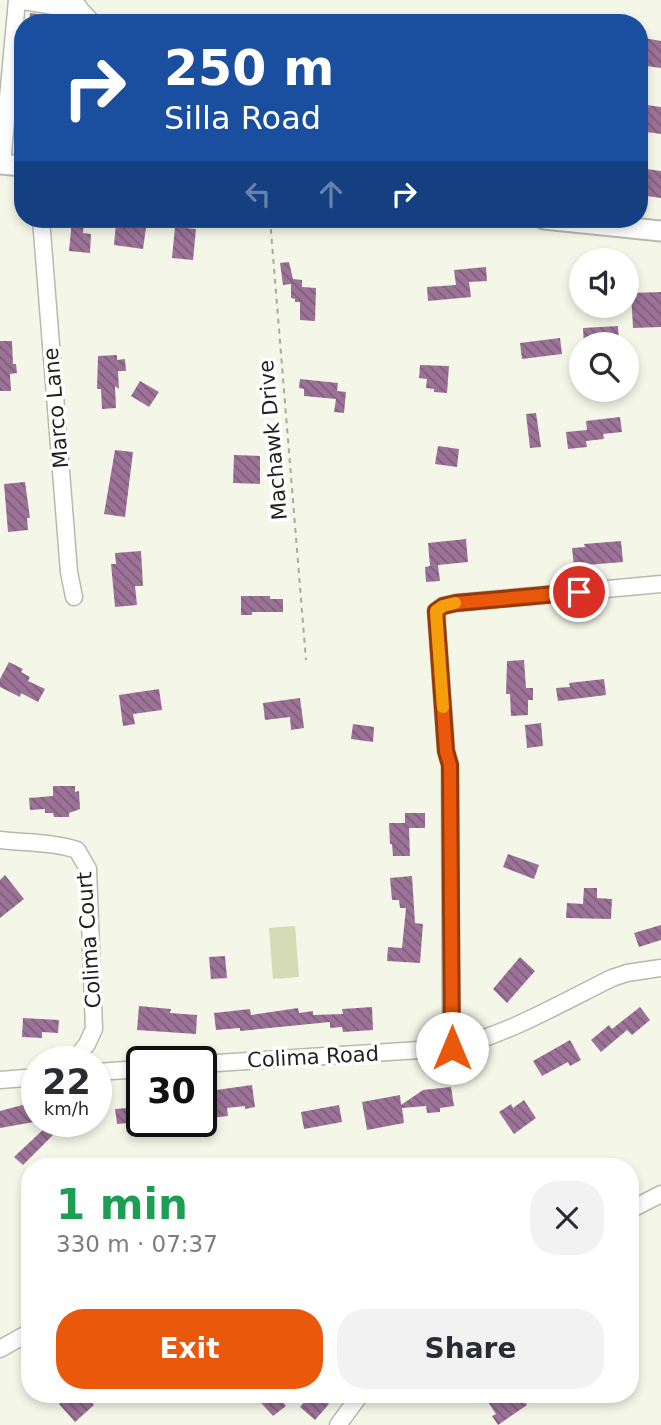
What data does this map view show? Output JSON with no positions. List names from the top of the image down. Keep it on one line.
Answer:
{"streets":{"street":["Marco Lane","Colima Court","Colima Road"],"path":["Machawk Drive"]},"page":{"turn":["250 m","Silla Road"],"speed":"22 km/h","limit":"30","heading":["1 min","330 m · 07:37"],"buttons":["Exit","Share"]}}
